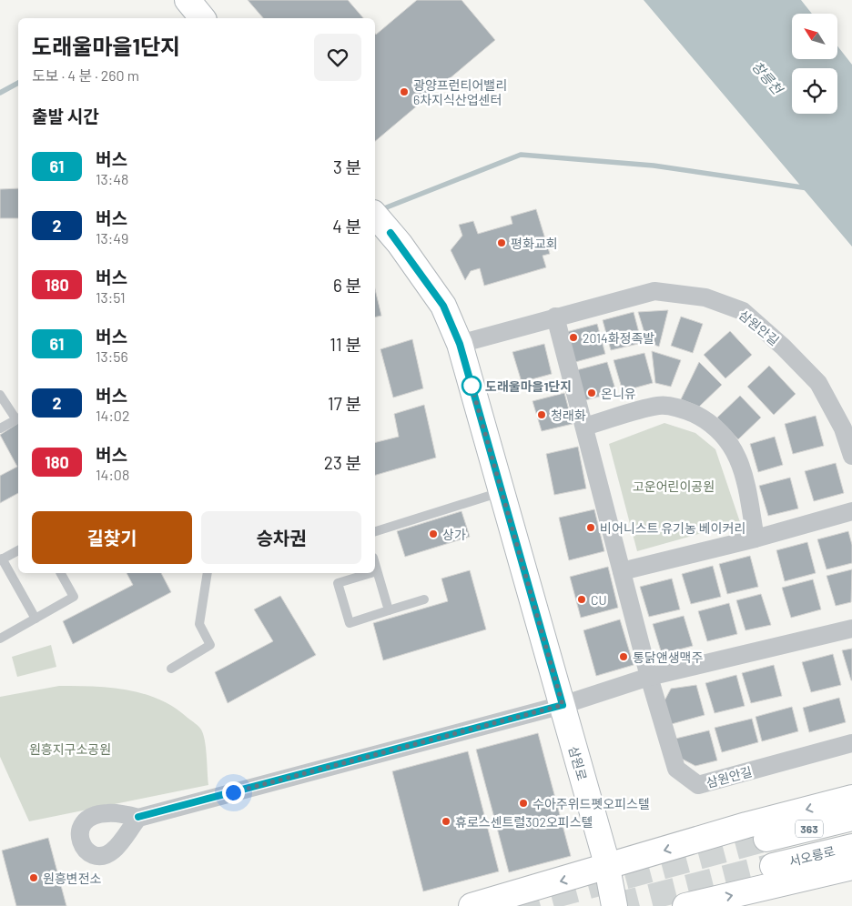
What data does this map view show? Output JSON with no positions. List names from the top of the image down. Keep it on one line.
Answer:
{"streets":{"main road":["삼원로","363","서오릉로"],"street":["삼원안길"]},"crossings":[["삼원안길","삼원로"]],"water":["창릉천"],"parks":["고운어린이공원","원흥지구소공원"],"places":["광양프런티어밸리 6차지식산업센터","평화교회","2014화정족발","도래울마을1단지","온니유","청래화","비어니스트 유기농 베이커리","상가","CU","통닭앤생맥주","수아주위드펫오피스텔","휴로스센트럴302오피스텔","원흥변전소"],"lines":["bus line 61"],"north":"top left","page":{"heading":[["도래울마을1단지","도보 · 4 분 · 260 m"],"출발 시간"],"list":[{"mark":"61","name":"버스","note":"13:48","value":"3 분"},{"mark":"2","name":"버스","note":"13:49","value":"4 분"},{"mark":"180","name":"버스","note":"13:51","value":"6 분"},{"mark":"61","name":"버스","note":"13:56","value":"11 분"},{"mark":"2","name":"버스","note":"14:02","value":"17 분"},{"mark":"180","name":"버스","note":"14:08","value":"23 분"}],"buttons":["길찾기","승차권"]}}
